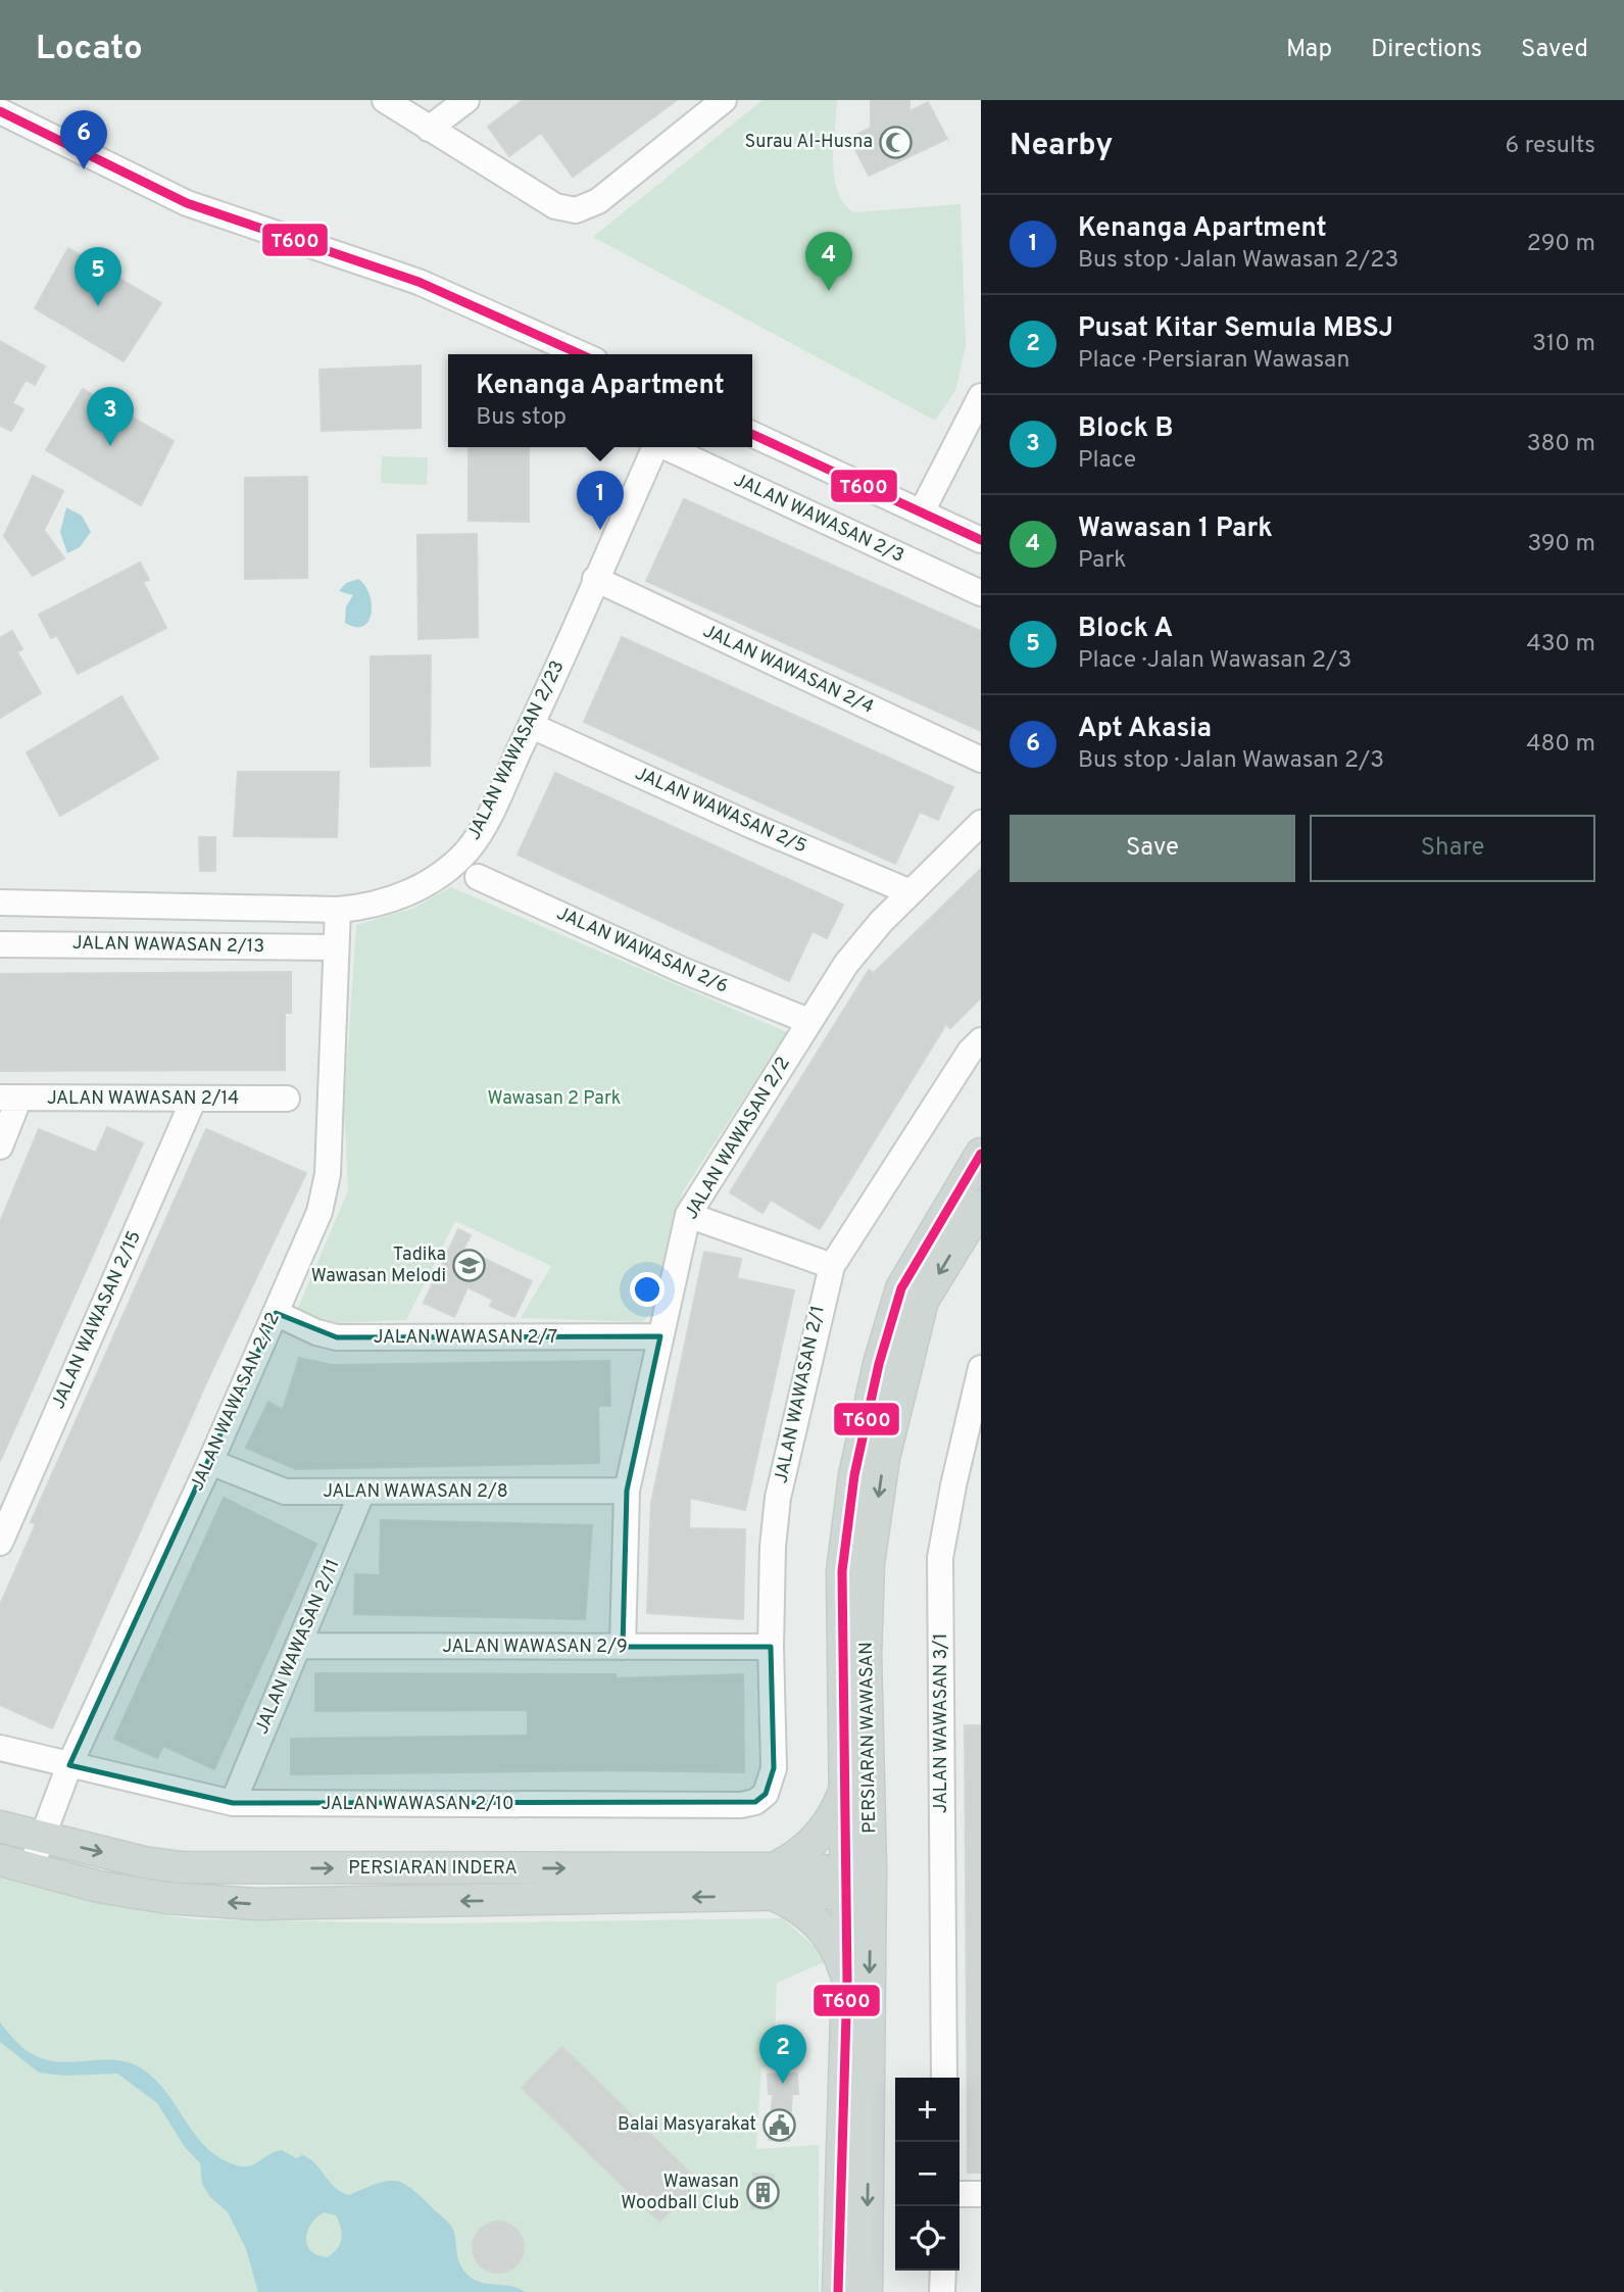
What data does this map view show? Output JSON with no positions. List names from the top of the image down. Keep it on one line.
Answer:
{"streets":{"main road":["PERSIARAN WAWASAN","PERSIARAN INDERA"],"street":["JALAN WAWASAN 2/3","JALAN WAWASAN 2/4","JALAN WAWASAN 2/23","JALAN WAWASAN 2/5","JALAN WAWASAN 2/13","JALAN WAWASAN 2/6","JALAN WAWASAN 2/14","JALAN WAWASAN 2/2","JALAN WAWASAN 2/15","JALAN WAWASAN 2/7","JALAN WAWASAN 2/1","JALAN WAWASAN 2/12","JALAN WAWASAN 2/8","JALAN WAWASAN 2/11","JALAN WAWASAN 2/9","JALAN WAWASAN 3/1","JALAN WAWASAN 2/10"]},"crossings":[["JALAN WAWASAN 2/4","JALAN WAWASAN 2/23"],["JALAN WAWASAN 2/23","JALAN WAWASAN 2/5"],["JALAN WAWASAN 2/23","JALAN WAWASAN 2/12"],["JALAN WAWASAN 2/5","JALAN WAWASAN 2/2"],["JALAN WAWASAN 2/13","JALAN WAWASAN 2/12"],["JALAN WAWASAN 2/6","JALAN WAWASAN 2/2"],["JALAN WAWASAN 2/14","JALAN WAWASAN 2/15"],["JALAN WAWASAN 2/2","JALAN WAWASAN 2/7"],["JALAN WAWASAN 2/2","JALAN WAWASAN 2/8"],["JALAN WAWASAN 2/2","JALAN WAWASAN 2/9"],["JALAN WAWASAN 2/7","JALAN WAWASAN 2/12"],["JALAN WAWASAN 2/1","JALAN WAWASAN 2/9"],["JALAN WAWASAN 2/1","JALAN WAWASAN 2/10"],["JALAN WAWASAN 2/12","JALAN WAWASAN 2/8"],["JALAN WAWASAN 2/12","JALAN WAWASAN 2/10"],["JALAN WAWASAN 2/12","PERSIARAN INDERA"],["JALAN WAWASAN 2/8","JALAN WAWASAN 2/11"],["JALAN WAWASAN 2/11","JALAN WAWASAN 2/9"],["JALAN WAWASAN 2/11","JALAN WAWASAN 2/10"],["PERSIARAN WAWASAN","PERSIARAN INDERA"]],"parks":["Wawasan 2 Park"],"places":{"mosque":["Surau Al-Husna"],"school or university":["Tadika Wawasan Melodi"],"public building":["Balai Masyarakat"],"building":["Wawasan Woodball Club"]},"lines":["transit line T600"],"page":{"header":"Locato","nav":["Map","Directions","Saved"],"heading":["Nearby","6 results"],"pins":["6","4","5","3","1","2"],"list":[{"mark":"1","name":"Kenanga Apartment","note":"Bus stop · Jalan Wawasan 2/23","value":"290 m"},{"mark":"2","name":"Pusat Kitar Semula MBSJ","note":"Place · Persiaran Wawasan","value":"310 m"},{"mark":"3","name":"Block B","note":"Place","value":"380 m"},{"mark":"4","name":"Wawasan 1 Park","note":"Park","value":"390 m"},{"mark":"5","name":"Block A","note":"Place · Jalan Wawasan 2/3","value":"430 m"},{"mark":"6","name":"Apt Akasia","note":"Bus stop · Jalan Wawasan 2/3","value":"480 m"}],"popup":["Kenanga Apartment","Bus stop"],"buttons":["Save","Share"],"map_buttons":["+","−"]}}
